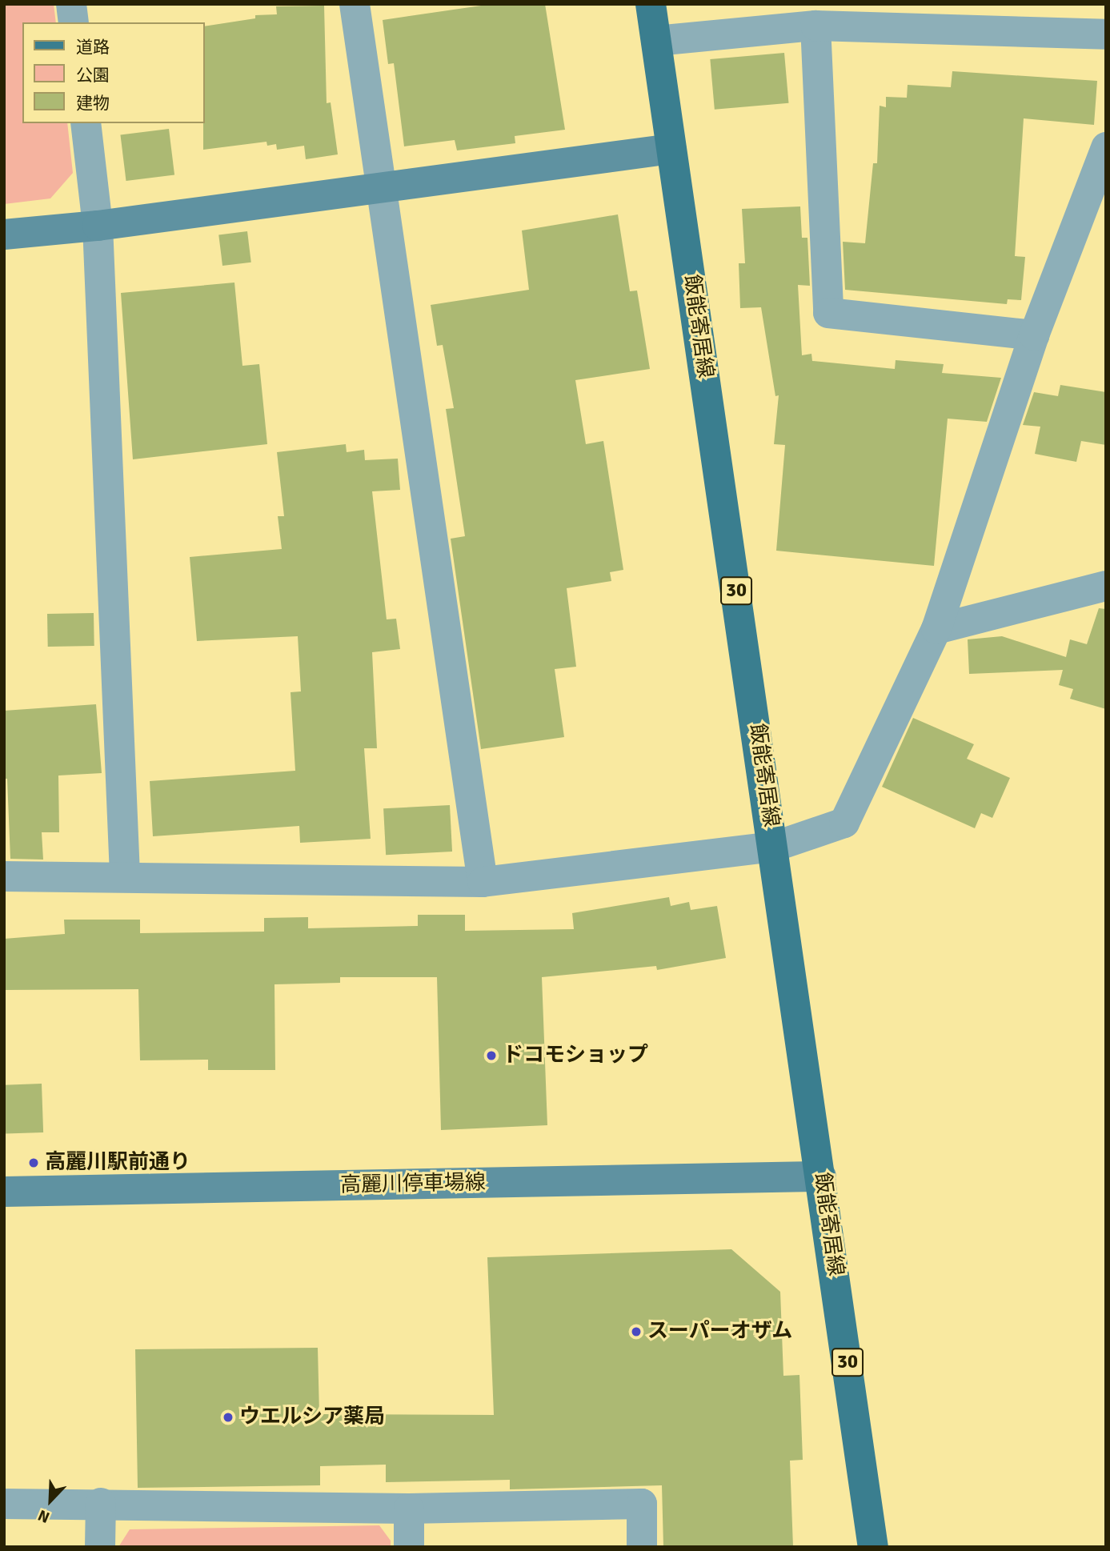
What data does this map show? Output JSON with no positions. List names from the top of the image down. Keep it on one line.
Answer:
{"streets":{"main road":["飯能寄居線","30","高麗川停車場線"]},"crossings":[["飯能寄居線","高麗川停車場線"]],"places":["ドコモショップ","高麗川駅前通り","スーパーオザム","ウエルシア薬局"],"legend":["道路","公園","建物"],"north":"bottom left"}
